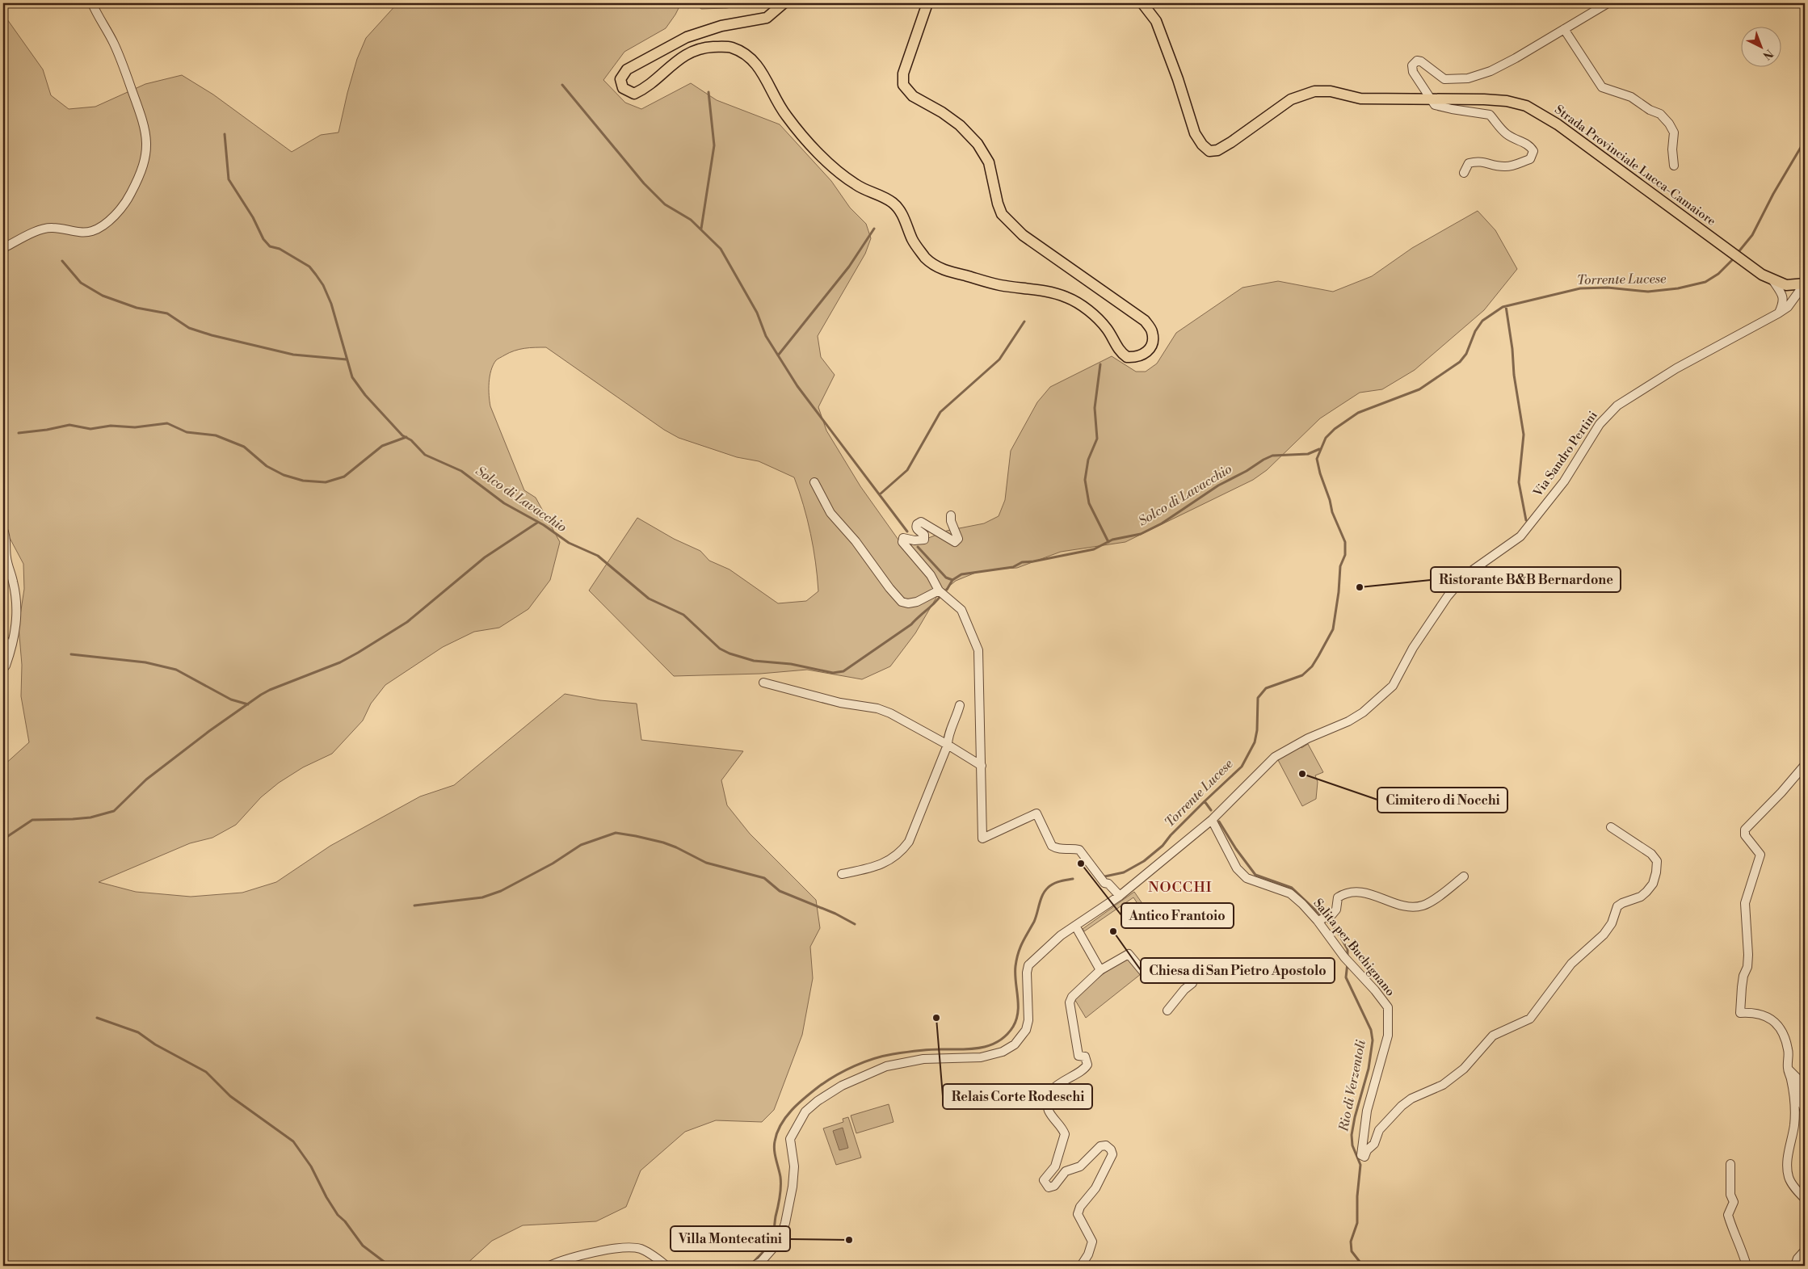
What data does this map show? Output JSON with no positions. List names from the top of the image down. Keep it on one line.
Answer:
{"streets":{"main road":["Strada Provinciale Lucca-Camaiore"],"street":["Via Sandro Pertini","Salita per Buchignano"]},"crossings":[["Strada Provinciale Lucca-Camaiore","Via Sandro Pertini"],["Via Sandro Pertini","Salita per Buchignano"]],"districts":["NOCCHI"],"water":["Torrente Lucese","Solco di Lavacchio","Rio di Verzentoli"],"places":["Ristorante B&B Bernardone","Cimitero di Nocchi","Antico Frantoio","Chiesa di San Pietro Apostolo","Relais Corte Rodeschi","Villa Montecatini"],"north":"bottom right"}
